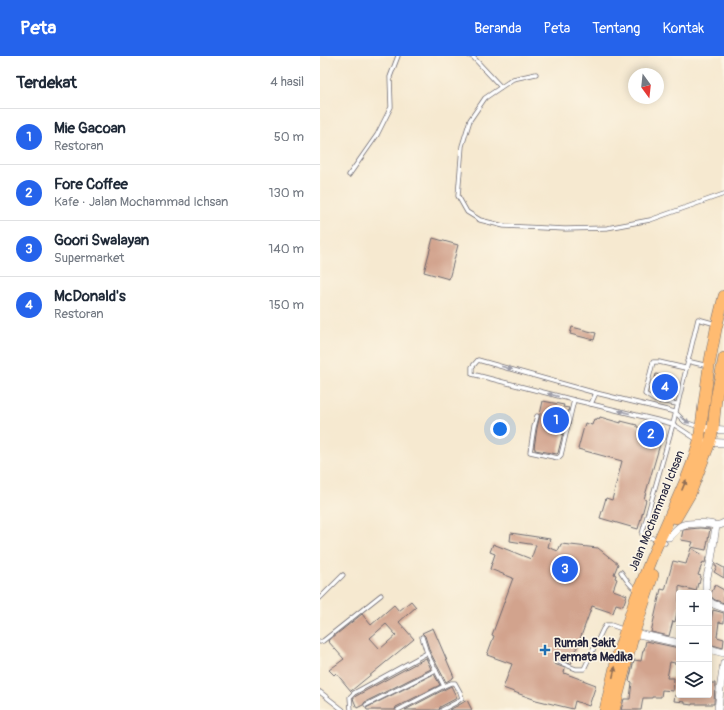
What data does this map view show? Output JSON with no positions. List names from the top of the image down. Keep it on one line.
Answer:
{"streets":{"main road":["Jalan Mochammad Ichsan"]},"places":{"health":["Rumah Sakit Permata Medika"]},"north":"bottom","page":{"header":"Peta","nav":["Beranda","Peta","Tentang","Kontak"],"heading":["Terdekat","4 hasil"],"list":[{"mark":"1","name":"Mie Gacoan","note":"Restoran","value":"50 m"},{"mark":"2","name":"Fore Coffee","note":"Kafe · Jalan Mochammad Ichsan","value":"130 m"},{"mark":"3","name":"Goori Swalayan","note":"Supermarket","value":"140 m"},{"mark":"4","name":"McDonald's","note":"Restoran","value":"150 m"}],"pins":["4","1","2","3"],"map_buttons":["+","−"]}}
